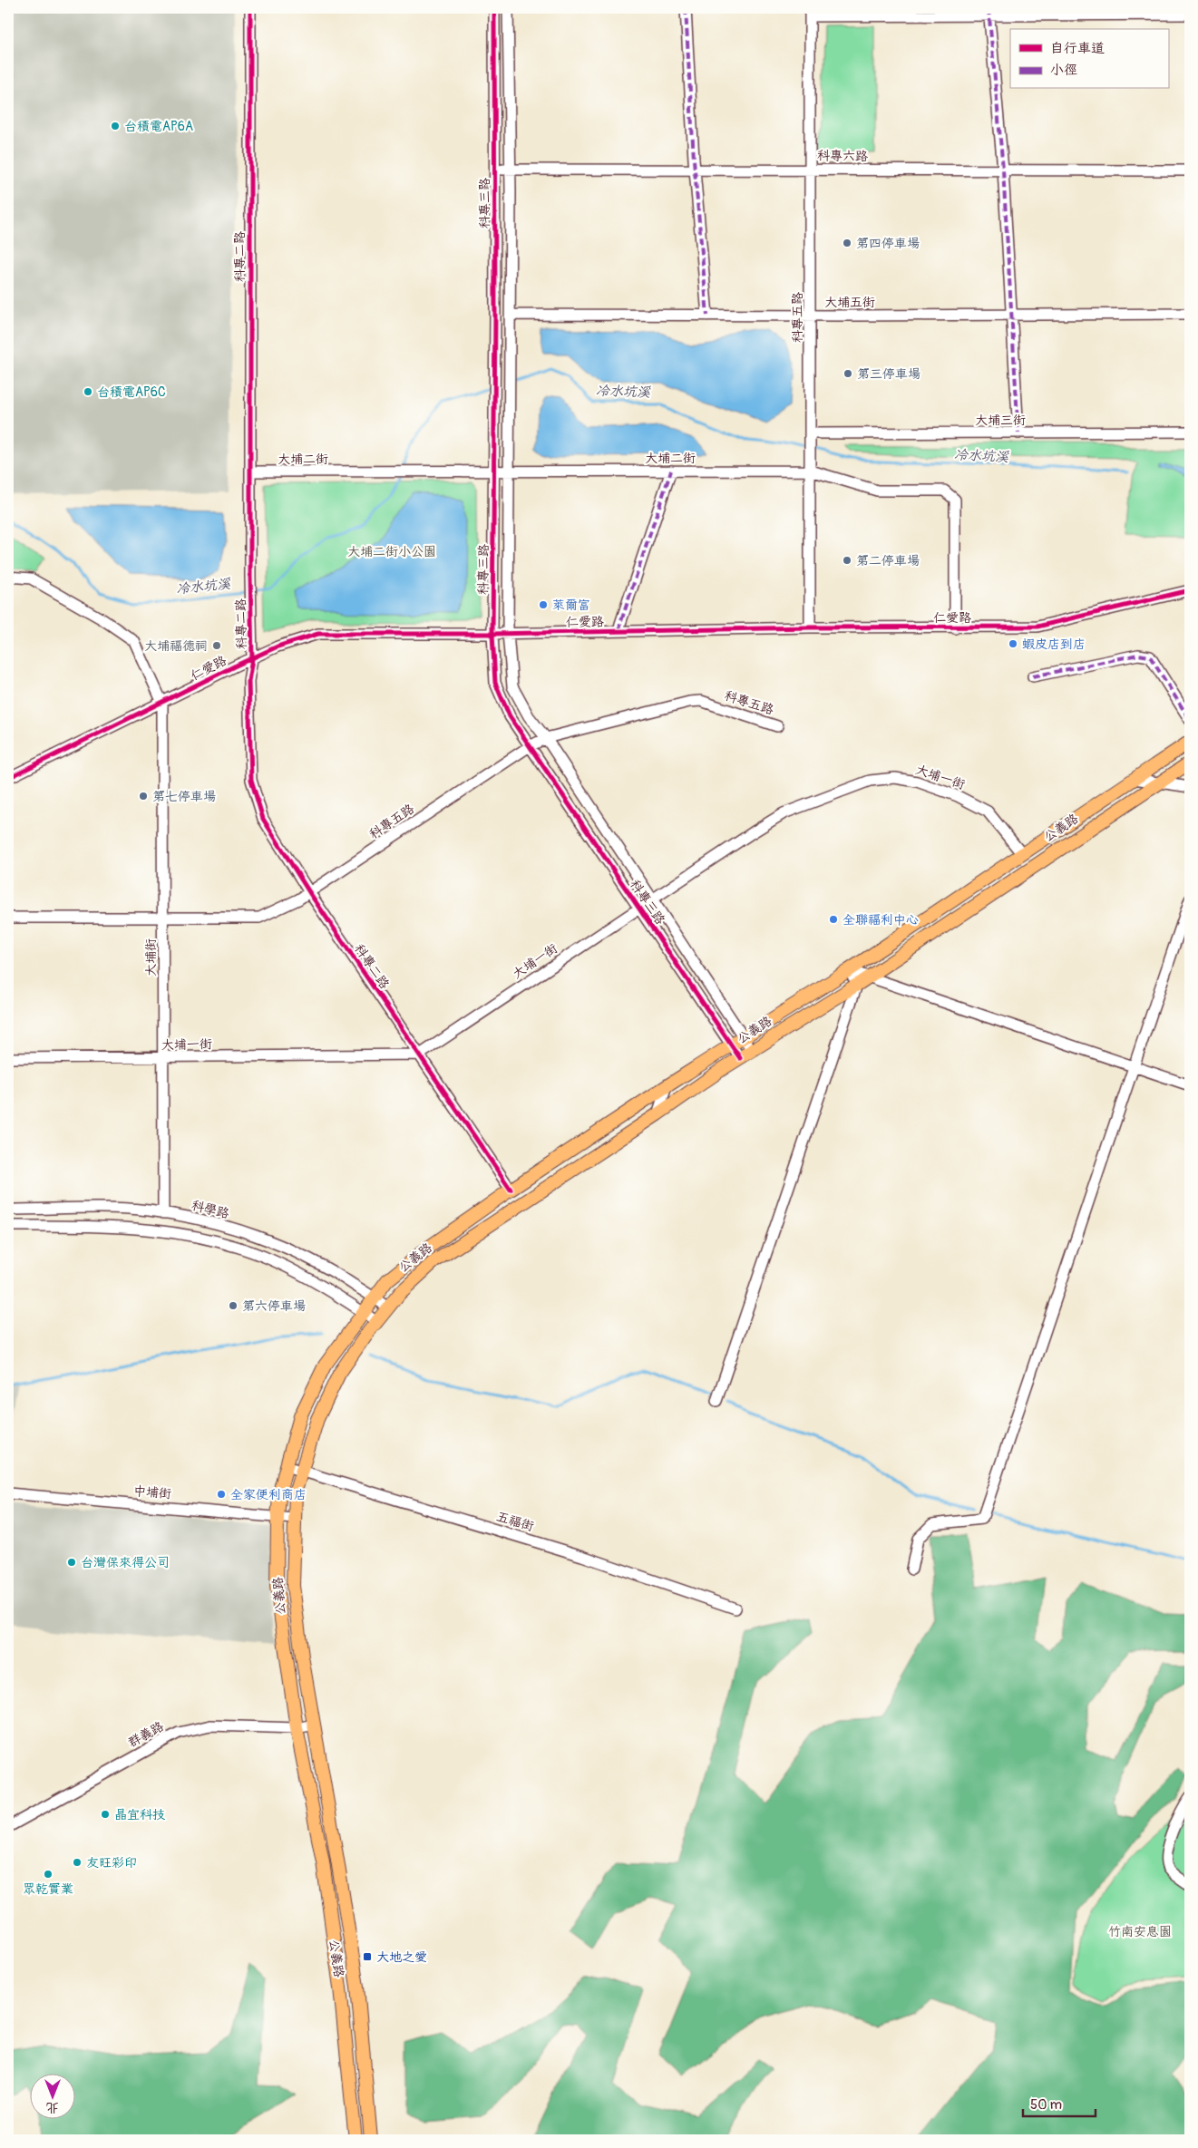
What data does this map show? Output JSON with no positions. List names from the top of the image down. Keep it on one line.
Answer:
{"streets":{"main road":["公義路"],"street":["科專六路","科專三路","科專二路","大埔五街","科專五路","大埔三街","大埔二街","仁愛路","大埔一街","大埔街","科學路","中埔街","五福街","群義路"]},"crossings":[["科專六路","科專三路"],["科專六路","科專五路"],["科專三路","大埔五街"],["科專三路","科專五路"],["科專三路","大埔二街"],["科專三路","仁愛路"],["科專三路","大埔一街"],["科專三路","公義路"],["科專二路","科專五路"],["科專二路","大埔二街"],["科專二路","仁愛路"],["科專二路","大埔一街"],["科專二路","公義路"],["大埔五街","科專五路"],["科專五路","大埔三街"],["科專五路","大埔二街"],["科專五路","仁愛路"],["科專五路","大埔街"],["大埔二街","仁愛路"],["仁愛路","大埔街"],["大埔一街","公義路"],["大埔一街","大埔街"],["公義路","科學路"],["公義路","中埔街"],["公義路","五福街"],["公義路","群義路"],["大埔街","科學路"]],"water":["冷水坑溪"],"parks":["大埔二街小公園","竹南安息園"],"places":{"other":["台積電AP6A","第四停車場","第三停車場","台積電AP6C","第二停車場","萊爾富","蝦皮店到店","大埔福德祠","第七停車場","全聯福利中心","第六停車場","全家便利商店","台灣保來得公司","晶宜科技","友旺彩印","眾乾實業"],"transit":["大地之愛"]},"legend":["自行車道","小徑"],"scale_bar":"50 m","north":"bottom"}
